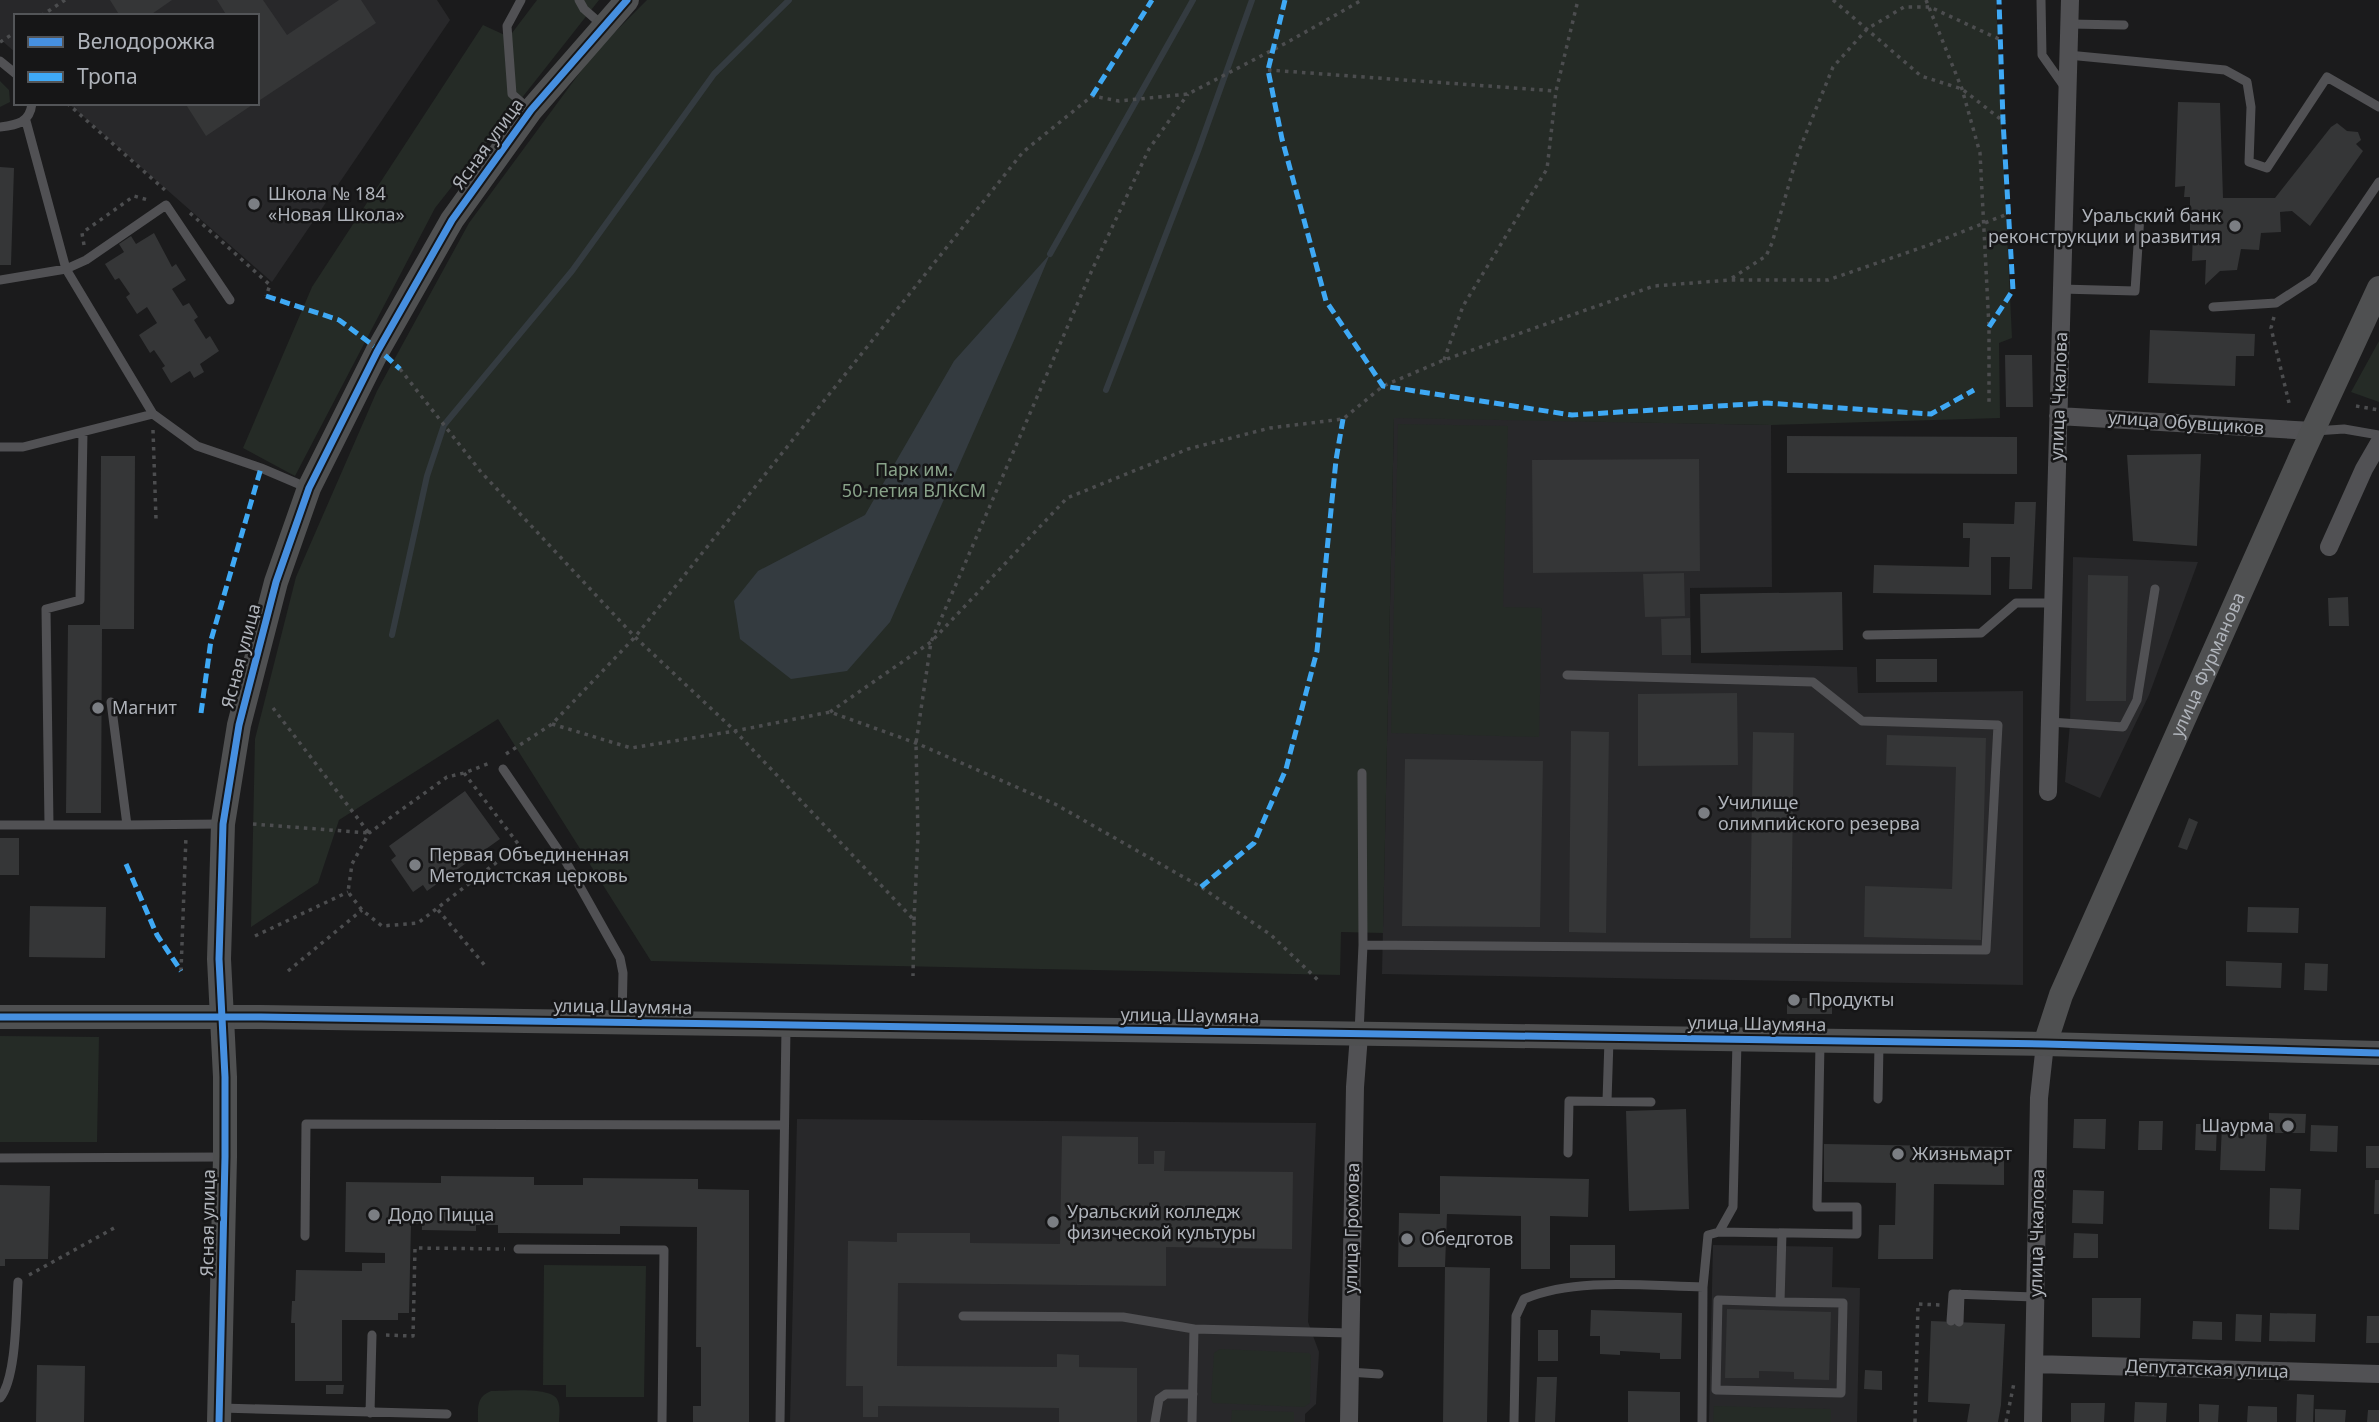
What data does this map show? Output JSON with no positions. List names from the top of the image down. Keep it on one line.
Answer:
{"streets":{"street":["Ясная улица","улица Чкалова","улица Обувщиков","улица Фурманова","улица Шаумяна","улица Громова","Депутатская улица"]},"crossings":[["Ясная улица","улица Шаумяна"],["улица Чкалова","улица Обувщиков"],["улица Чкалова","улица Фурманова"],["улица Чкалова","улица Шаумяна"],["улица Чкалова","Депутатская улица"],["улица Обувщиков","улица Фурманова"],["улица Фурманова","улица Шаумяна"],["улица Шаумяна","улица Громова"]],"parks":["Парк им. 50-летия ВЛКСМ"],"places":["Школа № 184 «Новая Школа»","Уральский банк реконструкции и развития","Магнит","Училище олимпийского резерва","Первая Объединенная Методистская церковь","Продукты","Шаурма","Жизньмарт","Додо Пицца","Уральский колледж физической культуры","Обедготов"],"legend":["Велодорожка","Тропа"]}
